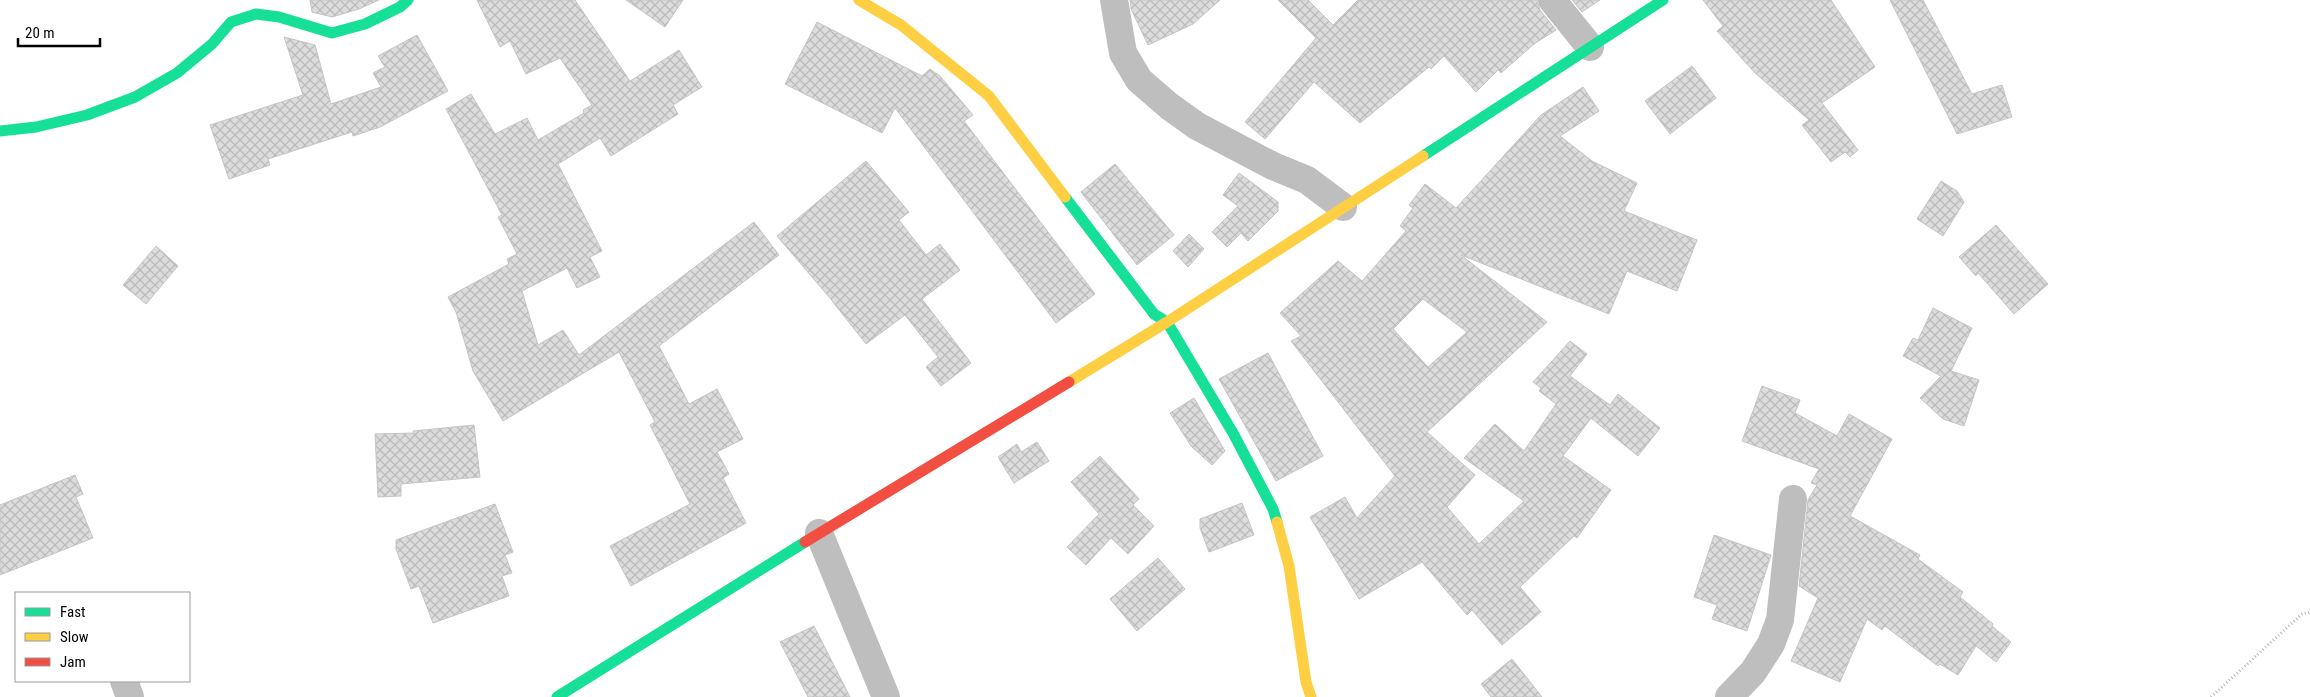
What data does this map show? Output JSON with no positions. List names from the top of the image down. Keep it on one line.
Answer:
{"legend":["Fast","Slow","Jam"],"scale_bar":"20 m"}
